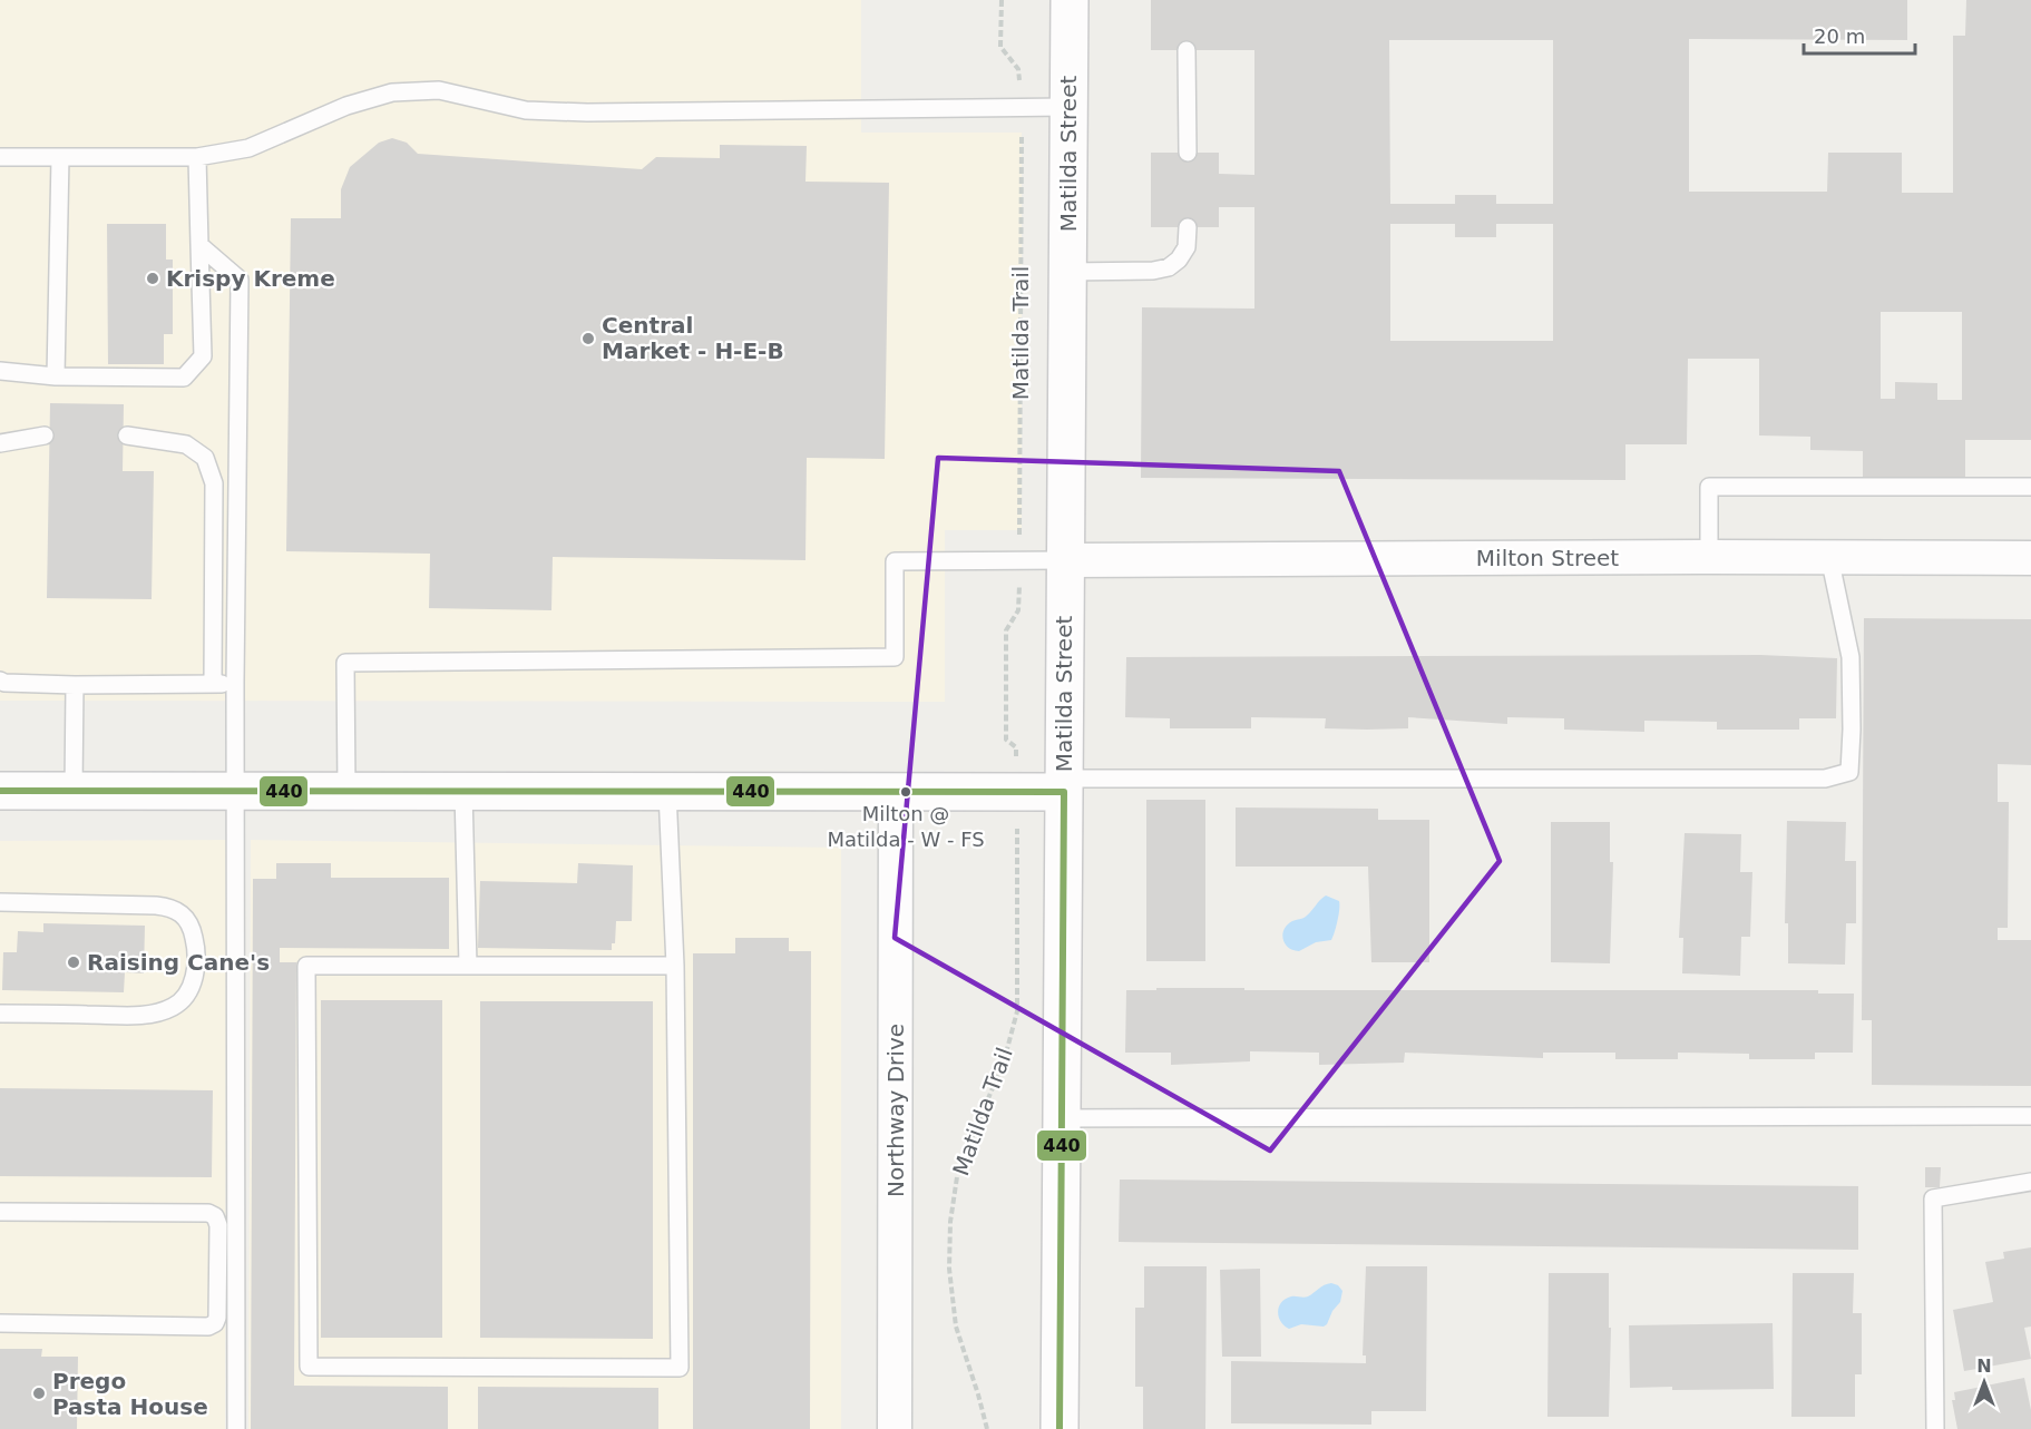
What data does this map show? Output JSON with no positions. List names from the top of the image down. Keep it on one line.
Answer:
{"streets":{"street":["Matilda Street","Milton Street","Northway Drive"],"path":["Matilda Trail"]},"crossings":[["Matilda Street","Milton Street"]],"places":["Krispy Kreme","Central Market - H-E-B","Milton @ Matilda - W - FS","Raising Cane's","Prego Pasta House"],"lines":["transit line 440"],"scale_bar":"20 m","north":"top"}
